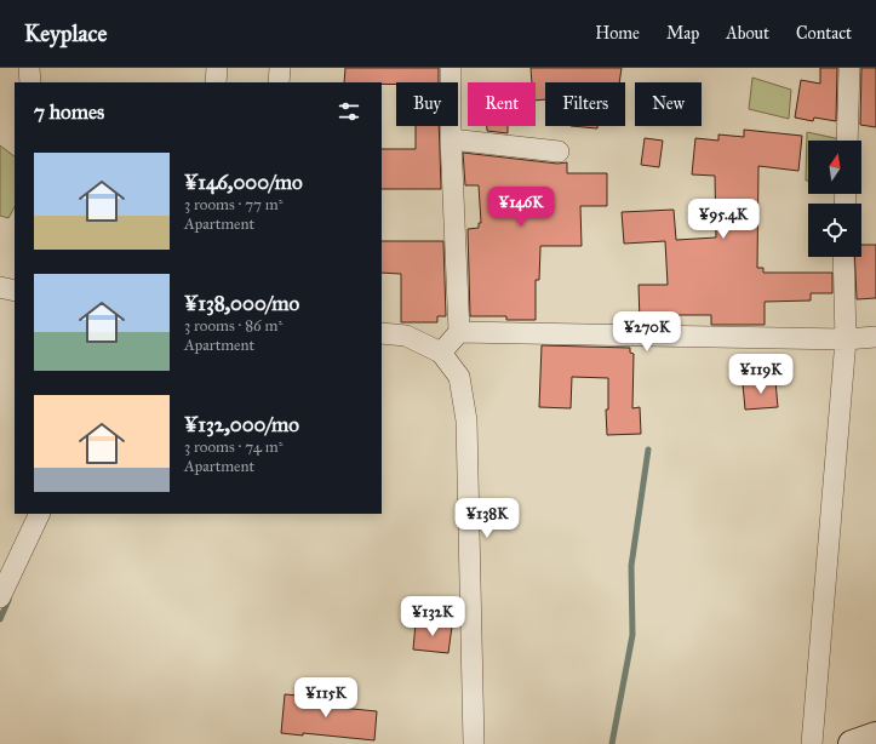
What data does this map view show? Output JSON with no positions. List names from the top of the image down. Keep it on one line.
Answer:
{"north":"top","page":{"header":"Keyplace","nav":["Home","Map","About","Contact"],"chip":["Buy","Rent","Filters","New"],"heading":"7 homes","list":[{"name":"¥146,000/mo","note":"3 rooms · 77 m² · Apartment"},{"name":"¥138,000/mo","note":"3 rooms · 86 m² · Apartment"},{"name":"¥132,000/mo","note":"3 rooms · 74 m² · Apartment"}],"price":["¥146K","¥95.4K","¥270K","¥119K","¥138K","¥132K","¥115K"]}}
